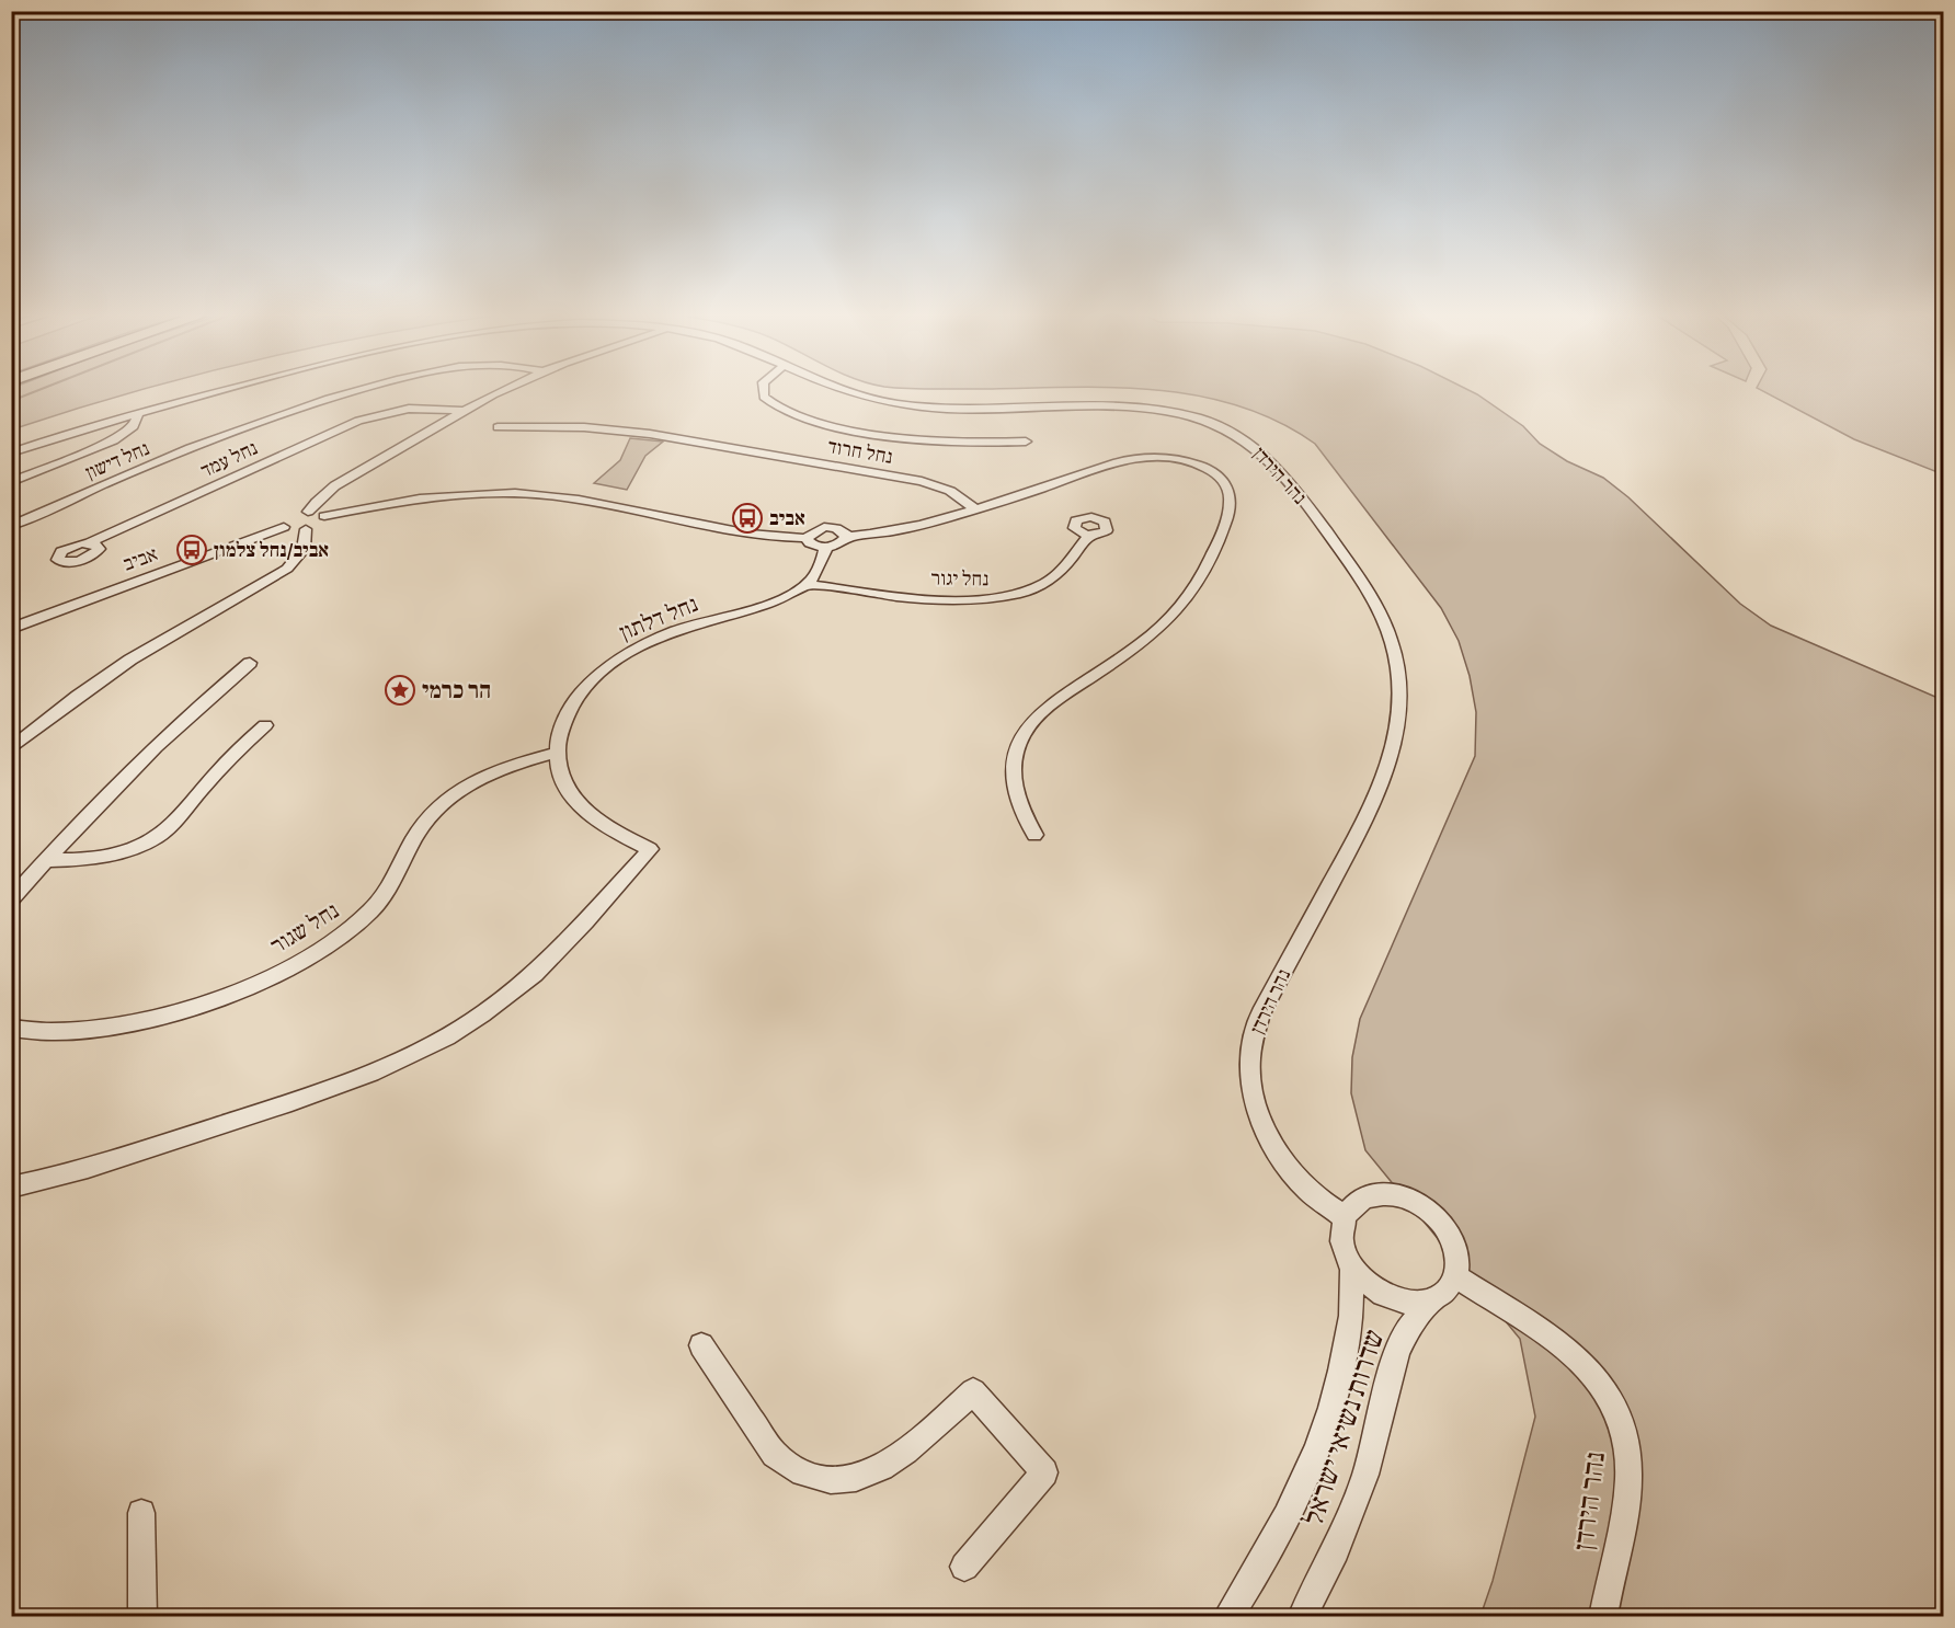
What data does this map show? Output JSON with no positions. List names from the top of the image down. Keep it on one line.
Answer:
{"streets":{"street":["נחל חרוד","נחל עמד","נחל דישון","נהר הירדן","אביב","נחל יגור","נחל דלתון","נחל שגור","שדרות נשיאי ישראל"]},"crossings":[["נהר הירדן","שדרות נשיאי ישראל"],["נחל יגור","נחל דלתון"],["נחל דלתון","נחל שגור"]],"places":{"bus stop":["אביב","אביב/נחל צלמון"],"place":["הר כרמי"]}}
